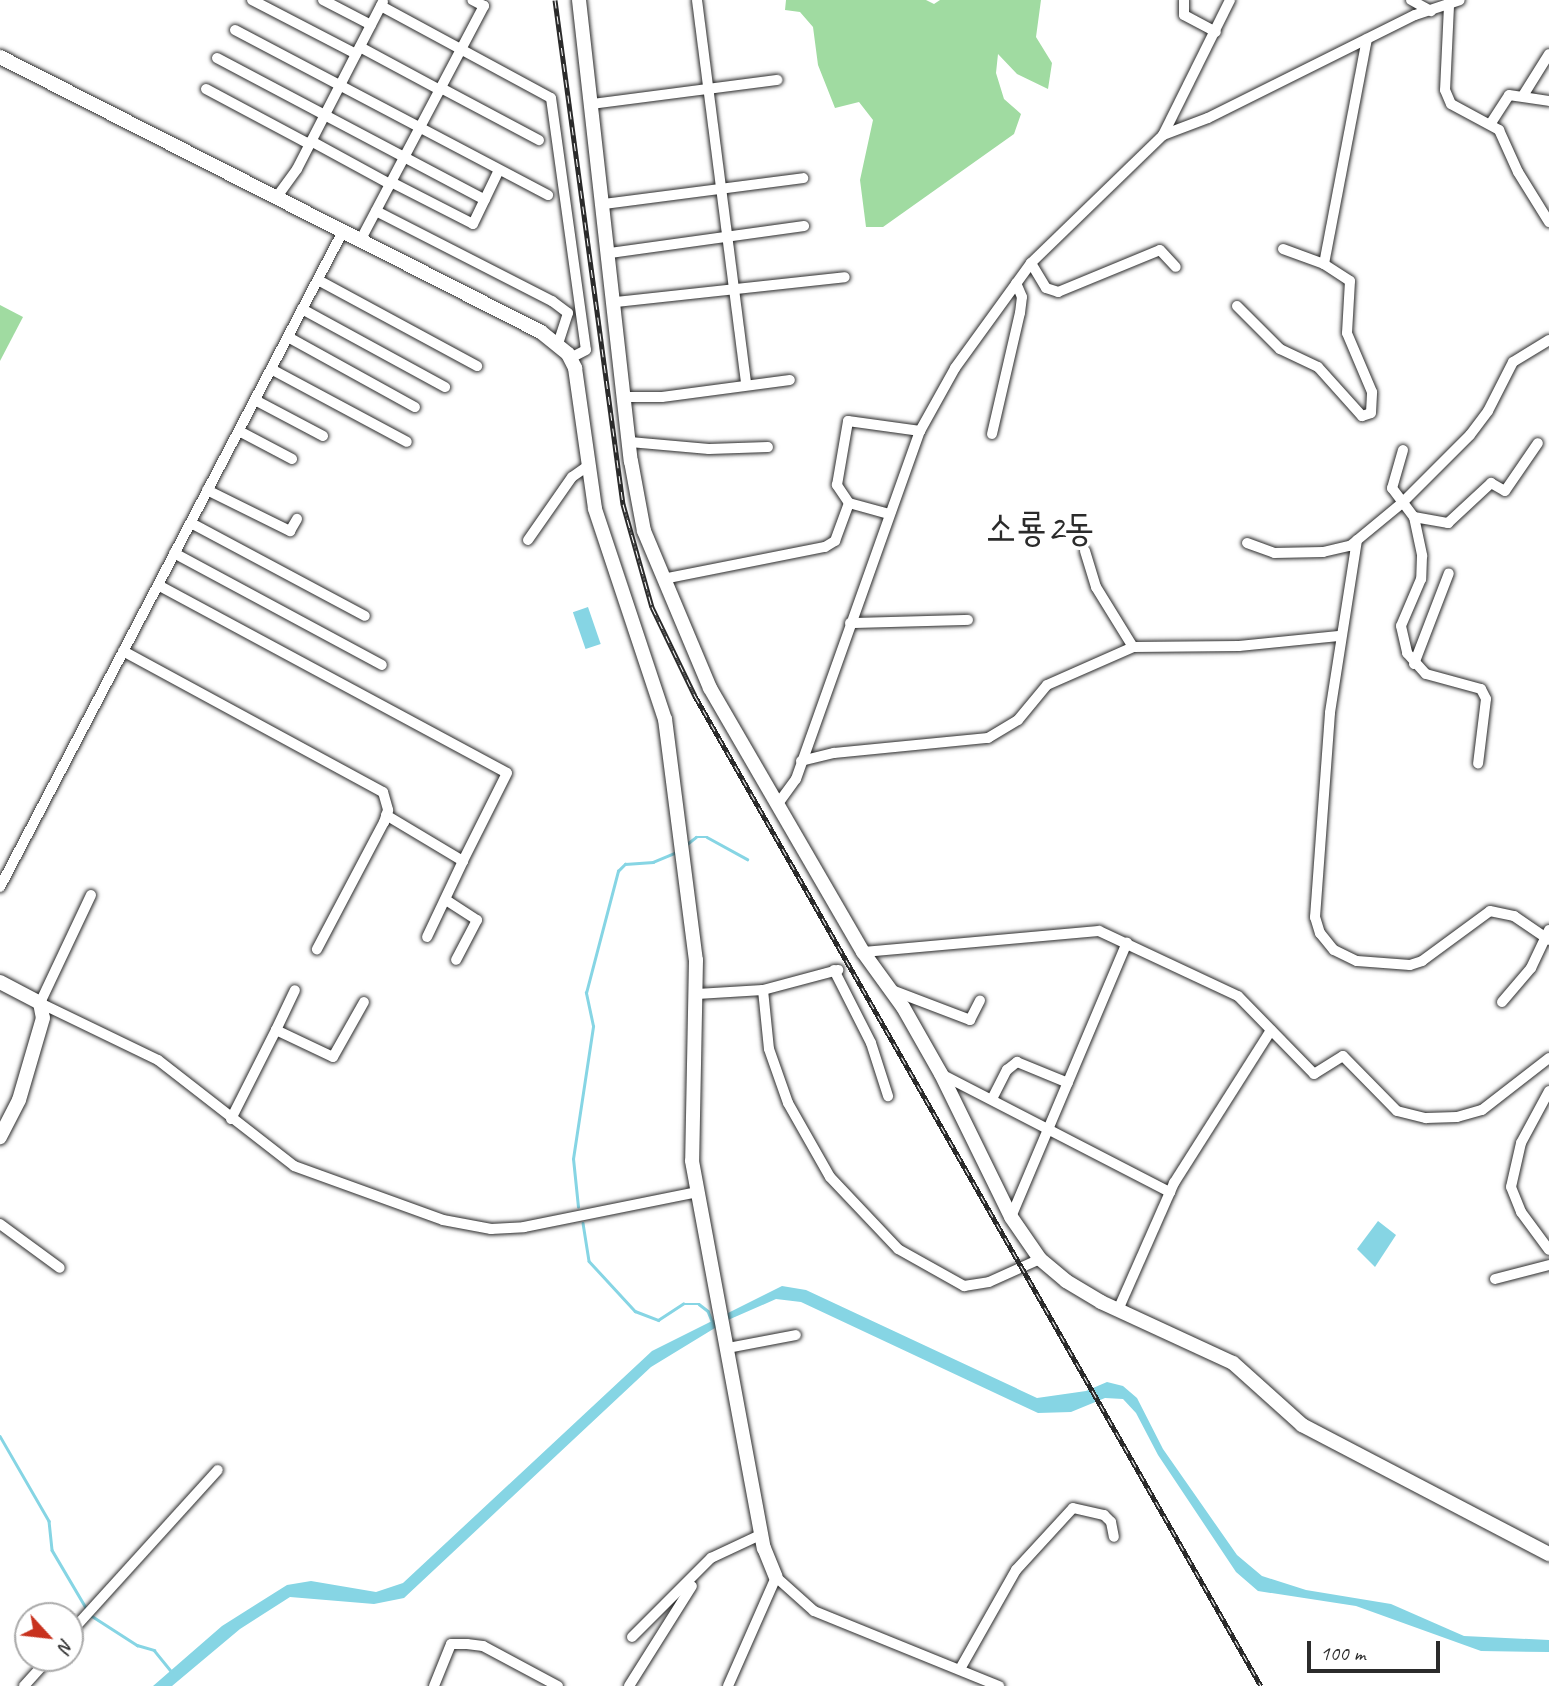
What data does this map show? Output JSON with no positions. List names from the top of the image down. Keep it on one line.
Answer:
{"districts":["소룡2동"],"scale_bar":"100 m","north":"bottom right"}
